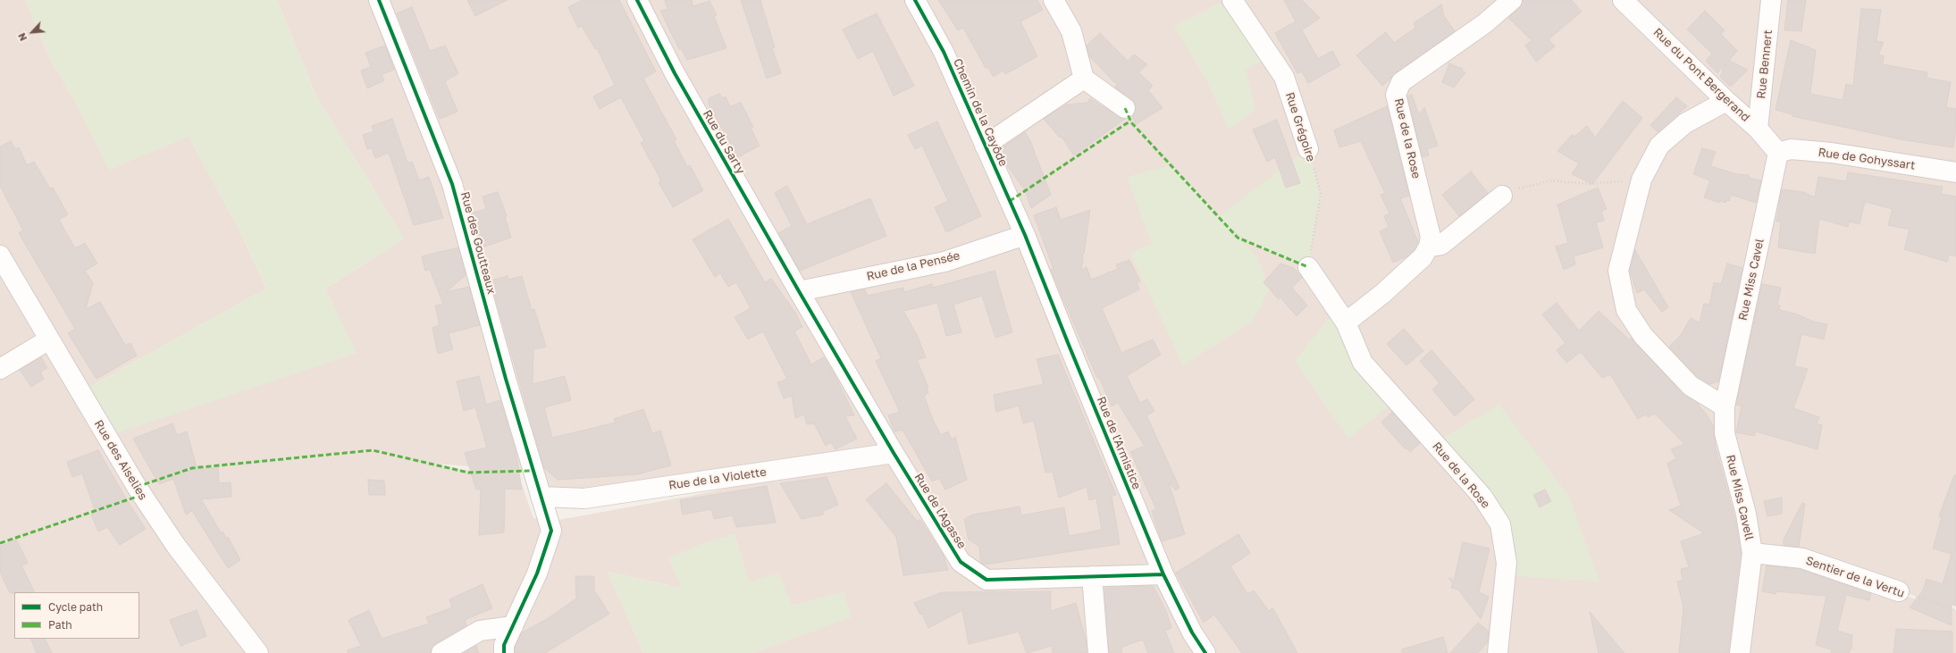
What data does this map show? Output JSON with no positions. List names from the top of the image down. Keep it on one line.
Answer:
{"streets":{"street":["Rue Bennert","Rue du Pont Bergerand","Chemin de la Cayôde","Rue Grégoire","Rue de la Rose","Rue du Sarty","Rue de Gohyssart","Rue des Goutteaux","Rue de la Pensée","Rue Miss Cavel","Rue de l'Armistice","Rue des Aiselies","Rue de la Violette","Rue Miss Cavell","Rue de l'Agasse","Sentier de la Vertu"]},"crossings":[["Rue Bennert","Rue du Pont Bergerand"],["Rue du Pont Bergerand","Rue de Gohyssart"],["Rue du Pont Bergerand","Rue Miss Cavel"],["Chemin de la Cayôde","Rue de la Pensée"],["Chemin de la Cayôde","Rue de l'Armistice"],["Rue du Sarty","Rue de la Pensée"],["Rue du Sarty","Rue de l'Agasse"],["Rue de Gohyssart","Rue Miss Cavel"],["Rue des Goutteaux","Rue de la Violette"],["Rue de la Pensée","Rue de l'Armistice"],["Rue de la Pensée","Rue de l'Agasse"],["Rue Miss Cavel","Rue Miss Cavell"],["Rue de l'Armistice","Rue de l'Agasse"],["Rue de la Violette","Rue de l'Agasse"],["Rue Miss Cavell","Sentier de la Vertu"]],"legend":["Cycle path","Path"],"north":"bottom left"}
